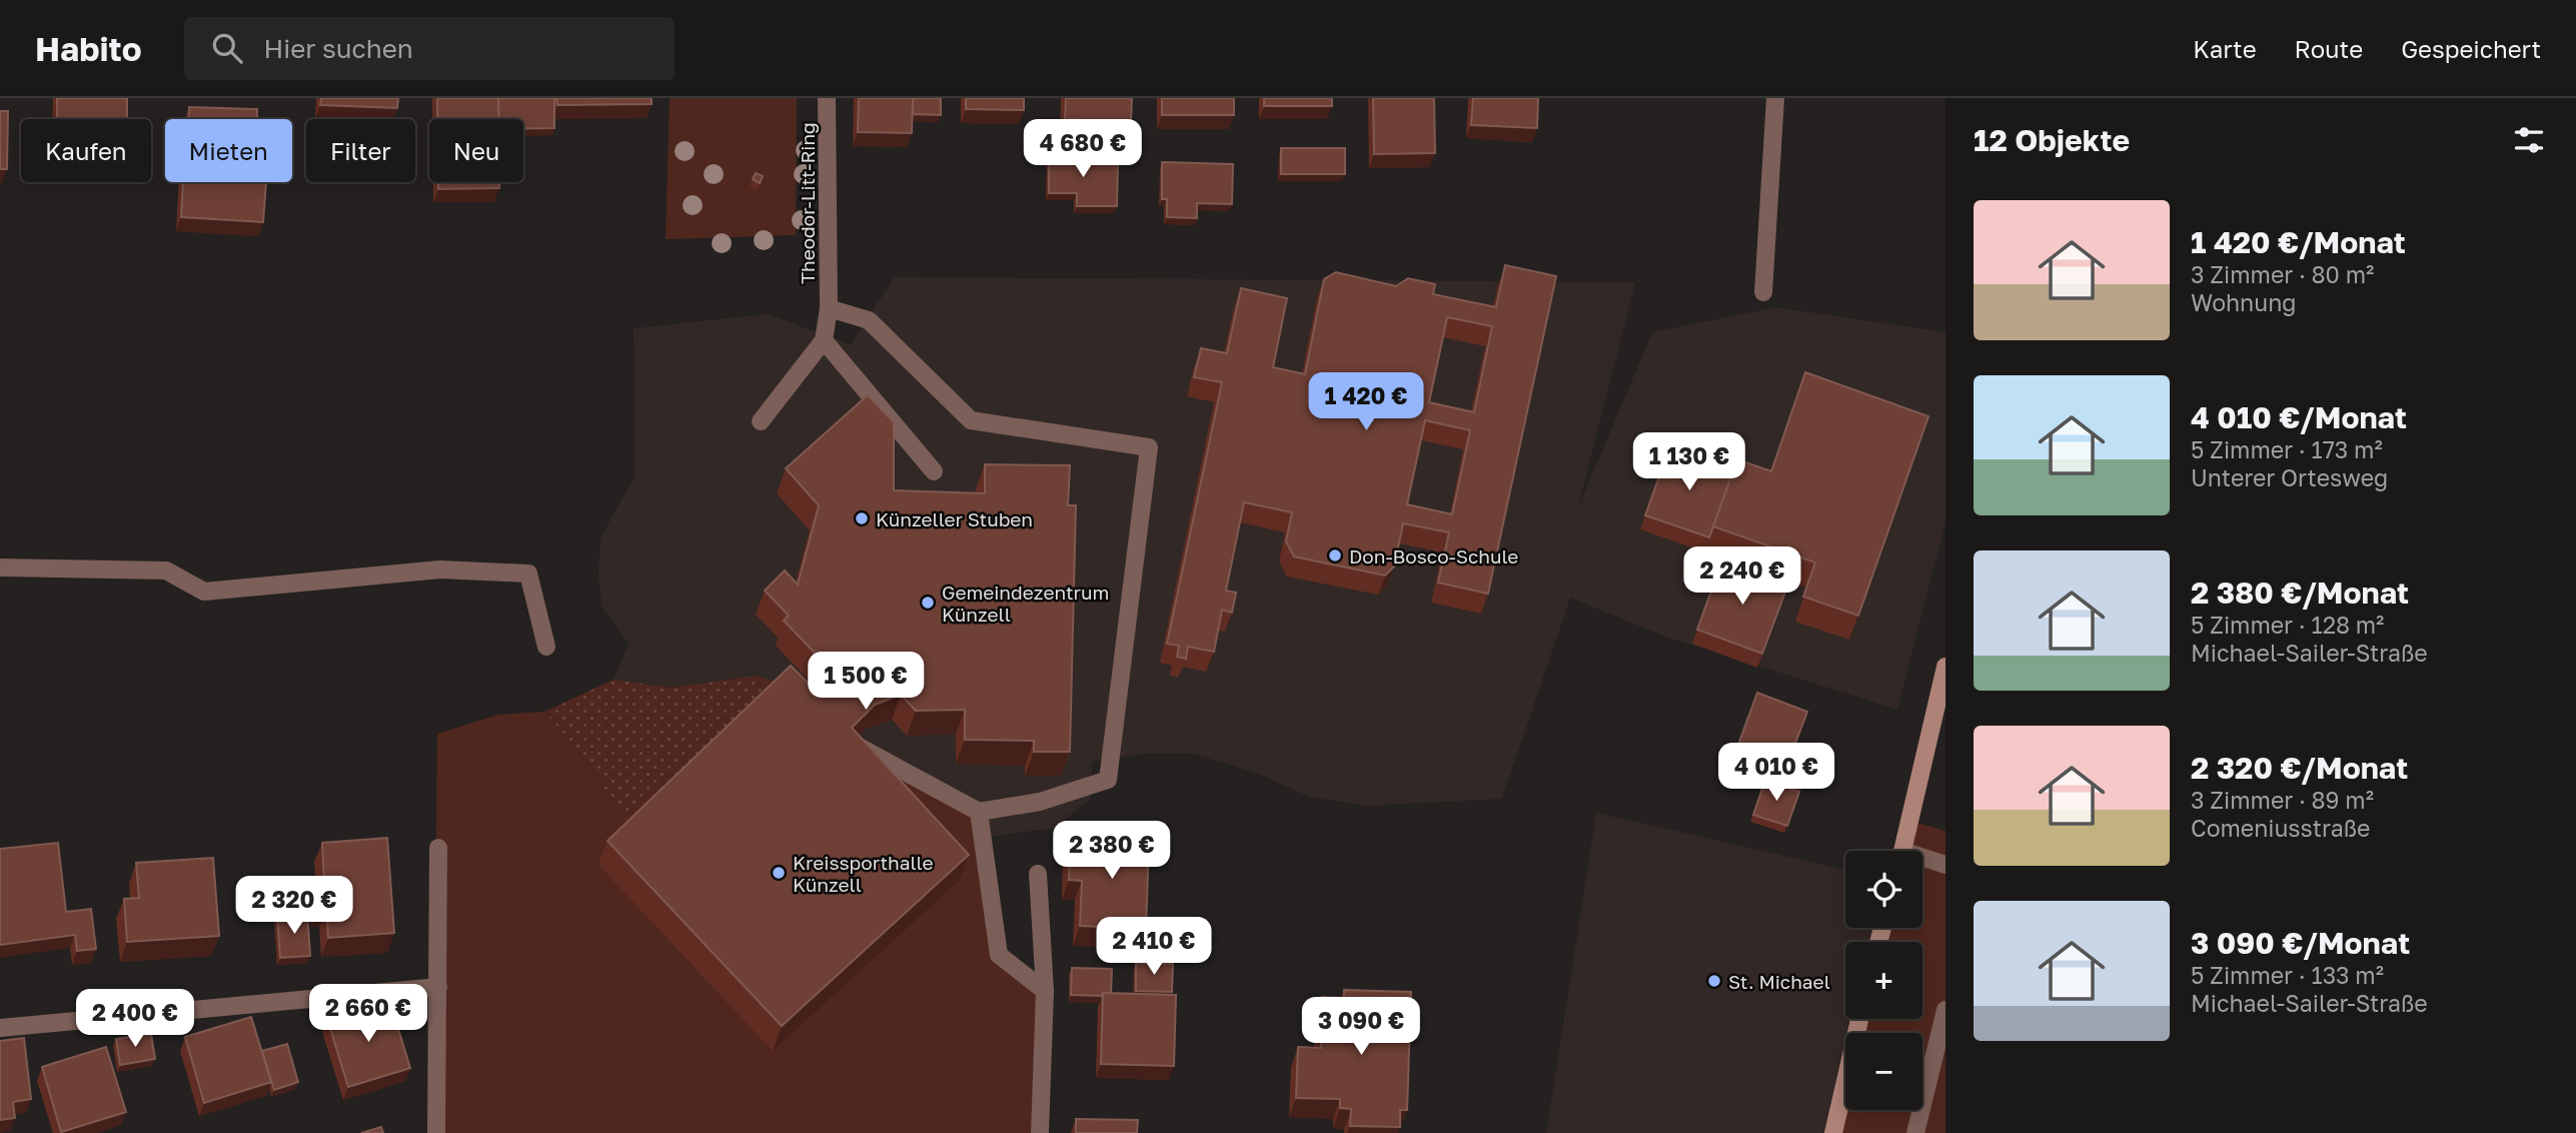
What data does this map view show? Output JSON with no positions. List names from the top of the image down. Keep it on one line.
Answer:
{"streets":{"street":["Theodor-Litt-Ring"]},"places":["Künzeller Stuben","Don-Bosco-Schule","Gemeindezentrum Künzell","Kreissporthalle Künzell","St. Michael"],"page":{"header":"Habito","search":"Hier suchen","nav":["Karte","Route","Gespeichert"],"heading":"12 Objekte","price":["4 680 €","1 420 €","1 130 €","2 240 €","1 500 €","4 010 €","2 380 €","2 320 €","2 410 €","2 660 €","2 400 €","3 090 €"],"chip":["Kaufen","Mieten","Filter","Neu"],"list":[{"name":"1 420 €/Monat","note":"3 Zimmer · 80 m² · Wohnung"},{"name":"4 010 €/Monat","note":"5 Zimmer · 173 m² · Unterer Ortesweg"},{"name":"2 380 €/Monat","note":"5 Zimmer · 128 m² · Michael-Sailer-Straße"},{"name":"2 320 €/Monat","note":"3 Zimmer · 89 m² · Comeniusstraße"},{"name":"3 090 €/Monat","note":"5 Zimmer · 133 m² · Michael-Sailer-Straße"}],"map_buttons":["+","−"]}}
